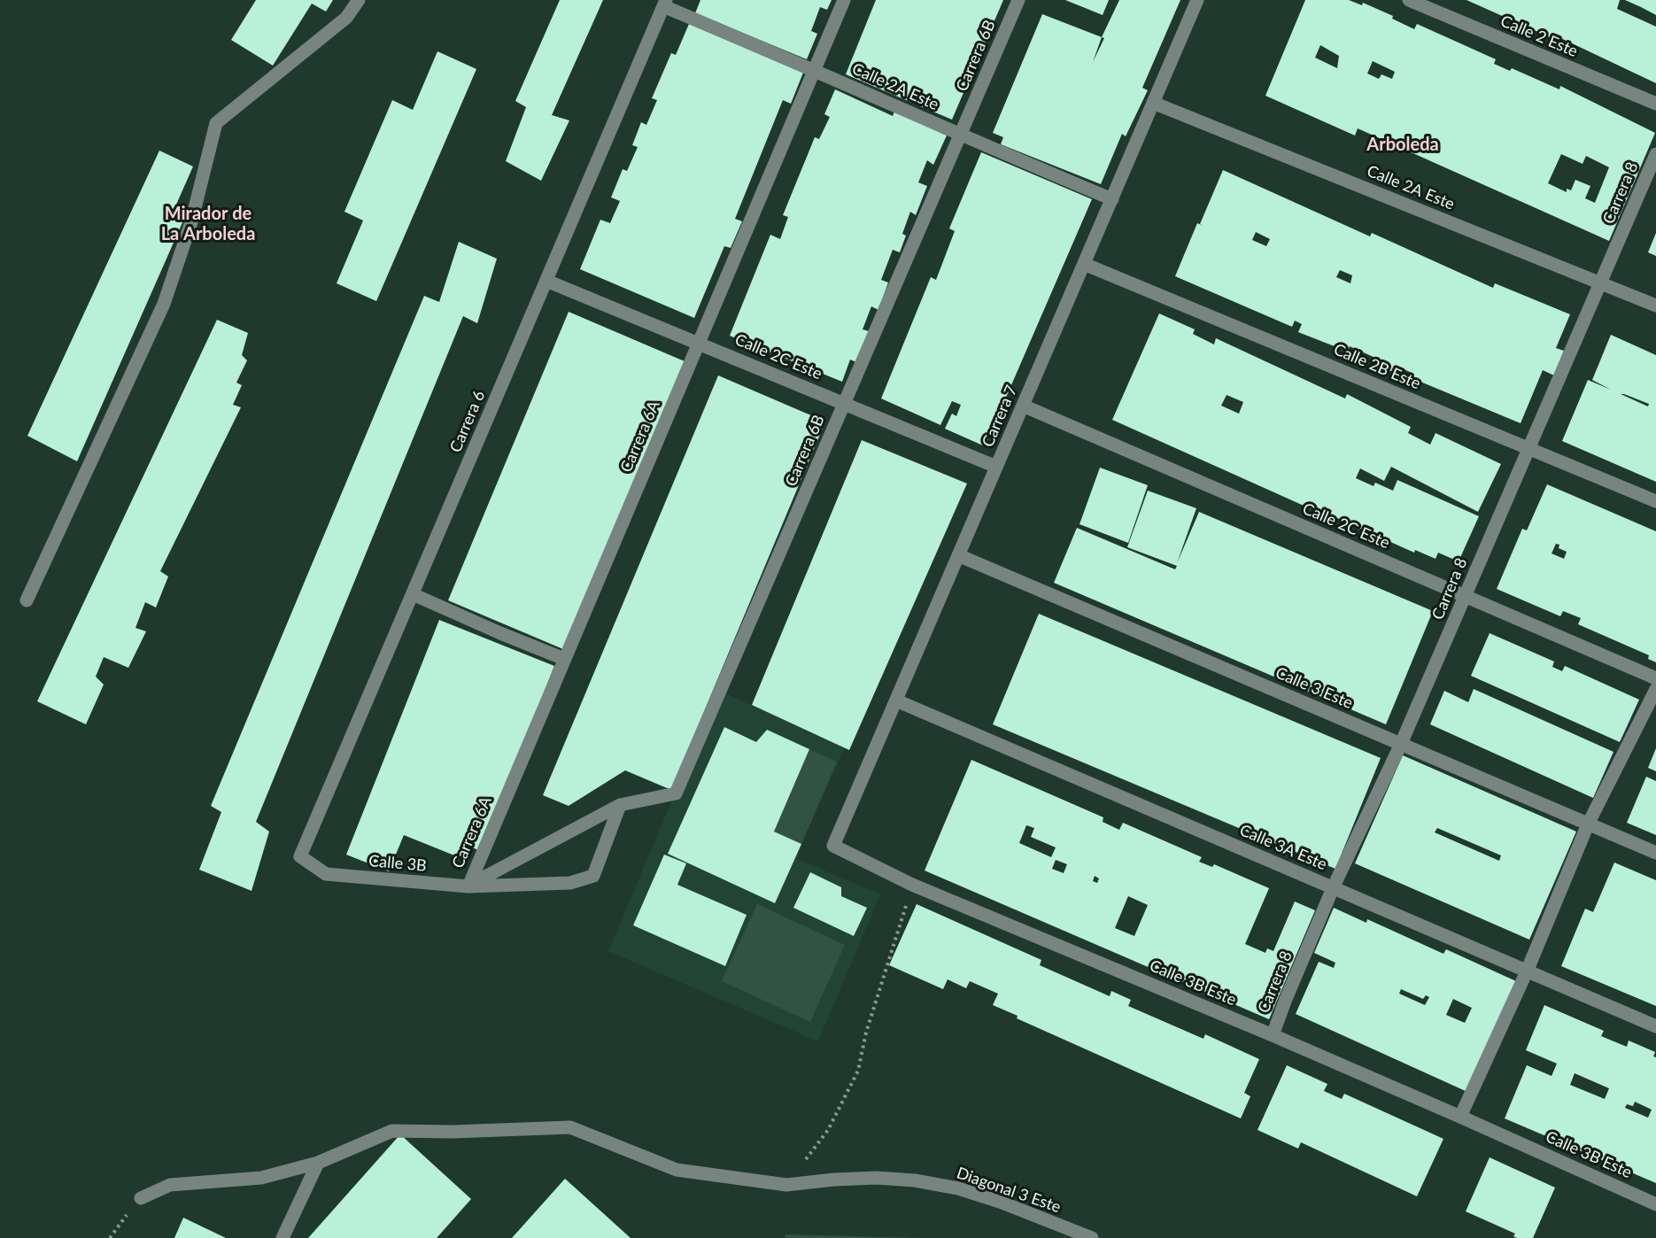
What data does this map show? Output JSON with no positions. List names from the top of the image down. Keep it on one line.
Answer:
{"streets":{"street":["Calle 2 Este","Carrera 6B","Calle 2A Este","Carrera 8","Calle 2C Este","Calle 2B Este","Carrera 7","Carrera 6","Carrera 6A","Calle 3 Este","Calle 3A Este","Calle 3B","Calle 3B Este","Diagonal 3 Este"]},"crossings":[["Carrera 6B","Calle 2A Este"],["Carrera 6B","Calle 2C Este"],["Carrera 6B","Calle 3B"],["Calle 2A Este","Carrera 8"],["Calle 2A Este","Carrera 7"],["Calle 2A Este","Carrera 6"],["Calle 2A Este","Carrera 6A"],["Carrera 8","Calle 2C Este"],["Carrera 8","Calle 2B Este"],["Carrera 8","Calle 3 Este"],["Carrera 8","Calle 3A Este"],["Carrera 8","Calle 3B Este"],["Calle 2C Este","Carrera 7"],["Calle 2C Este","Carrera 6"],["Calle 2C Este","Carrera 6A"],["Calle 2B Este","Carrera 7"],["Carrera 7","Calle 3 Este"],["Carrera 7","Calle 3A Este"],["Carrera 7","Calle 3B Este"],["Carrera 6","Calle 3B"],["Carrera 6A","Calle 3B"]],"districts":["Arboleda","Mirador de La Arboleda"]}
